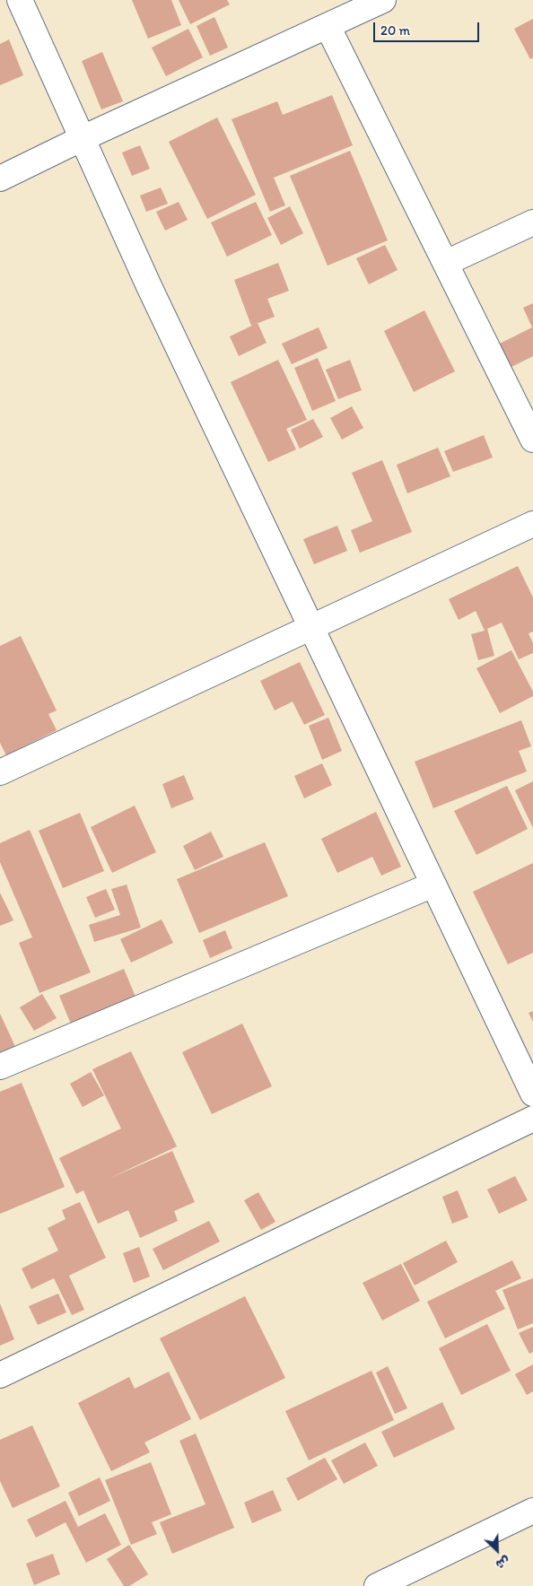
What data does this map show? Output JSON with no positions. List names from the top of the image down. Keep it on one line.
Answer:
{"scale_bar":"20 m","north":"bottom right"}
